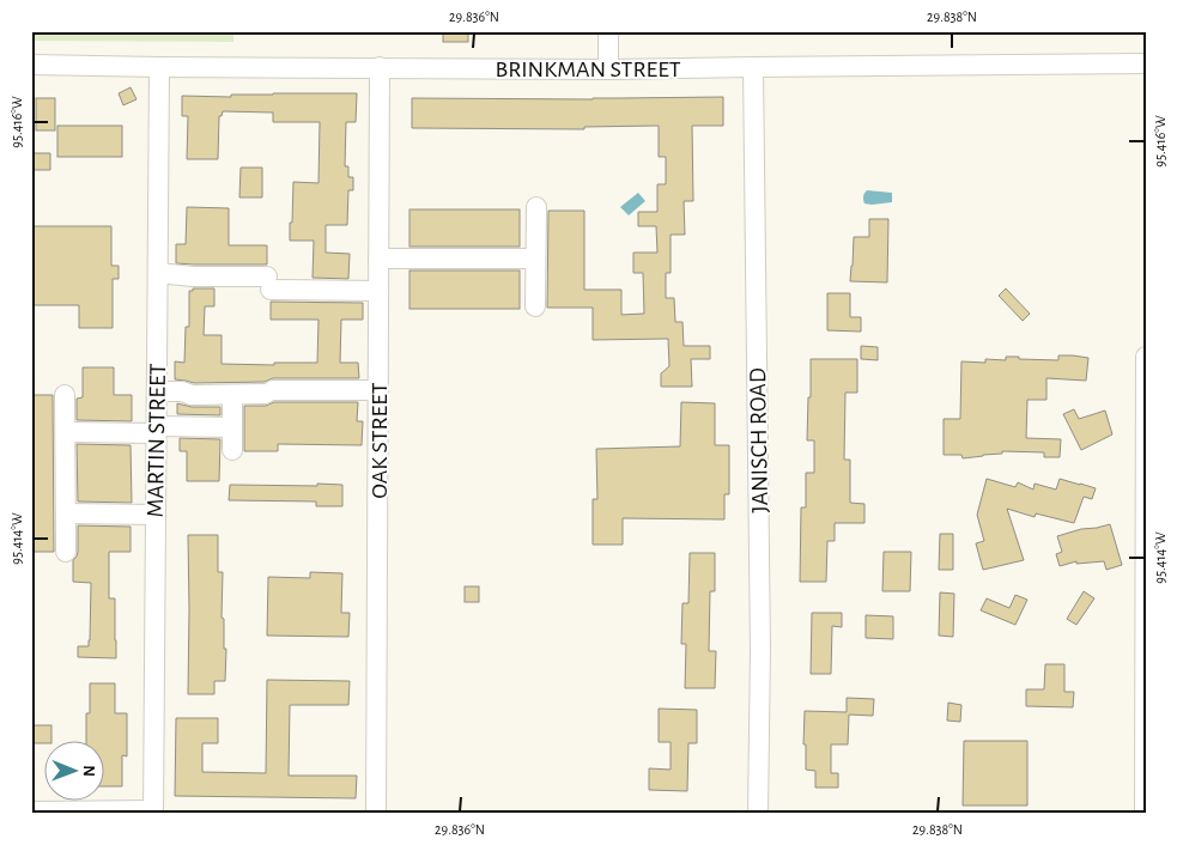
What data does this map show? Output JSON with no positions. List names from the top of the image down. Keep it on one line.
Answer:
{"streets":{"street":["BRINKMAN STREET","MARTIN STREET","OAK STREET","JANISCH ROAD"]},"crossings":[["BRINKMAN STREET","MARTIN STREET"],["BRINKMAN STREET","OAK STREET"],["BRINKMAN STREET","JANISCH ROAD"]],"north":"right","coordinates":["29.836°N","29.838°N","95.416°W","95.414°W"]}
